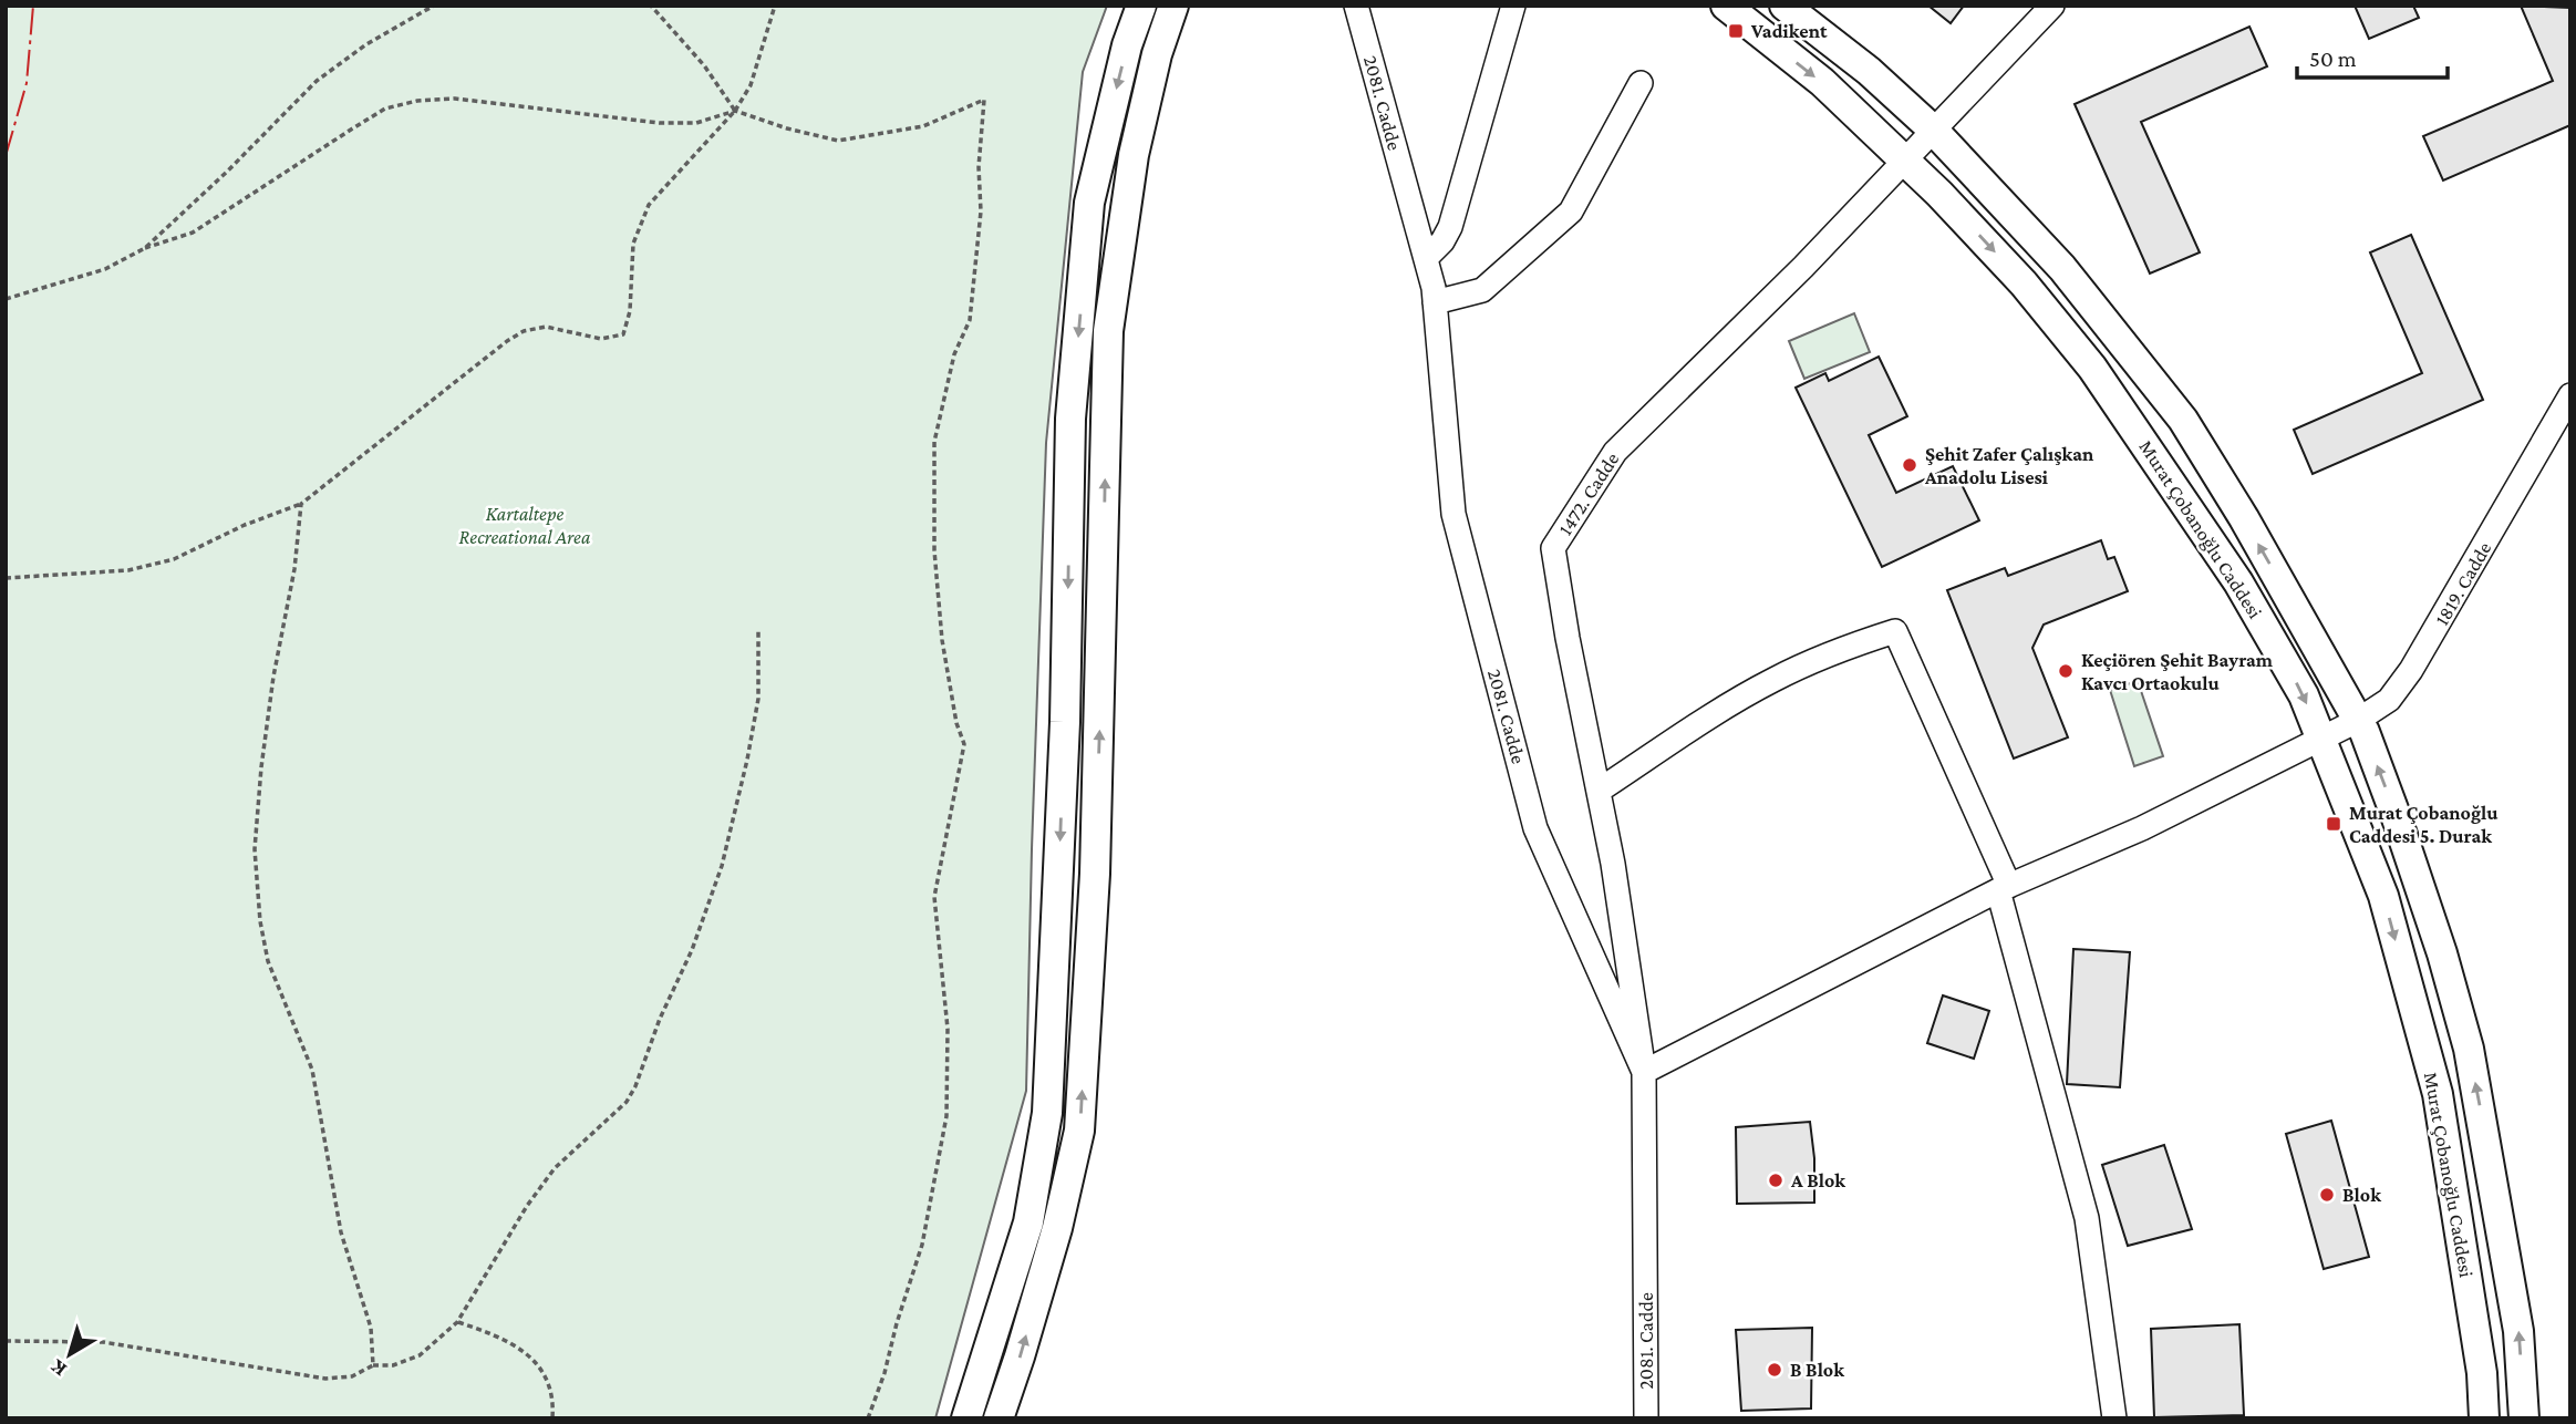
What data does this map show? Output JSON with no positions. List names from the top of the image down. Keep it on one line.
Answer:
{"streets":{"main road":["Murat Çobanoğlu Caddesi"],"street":["2081. Cadde","1472. Cadde","1819. Cadde"]},"crossings":[["2081. Cadde","1472. Cadde"],["2081. Cadde","1819. Cadde"],["1472. Cadde","Murat Çobanoğlu Caddesi"],["1472. Cadde","1819. Cadde"],["Murat Çobanoğlu Caddesi","1819. Cadde"]],"parks":["Kartaltepe Recreational Area"],"places":{"transit":["Vadikent","Murat Çobanoğlu Caddesi 5. Durak"],"other":["Şehit Zafer Çalışkan Anadolu Lisesi","Keçiören Şehit Bayram Kavcı Ortaokulu","A Blok","Blok","B Blok"]},"scale_bar":"50 m","north":"bottom left"}
